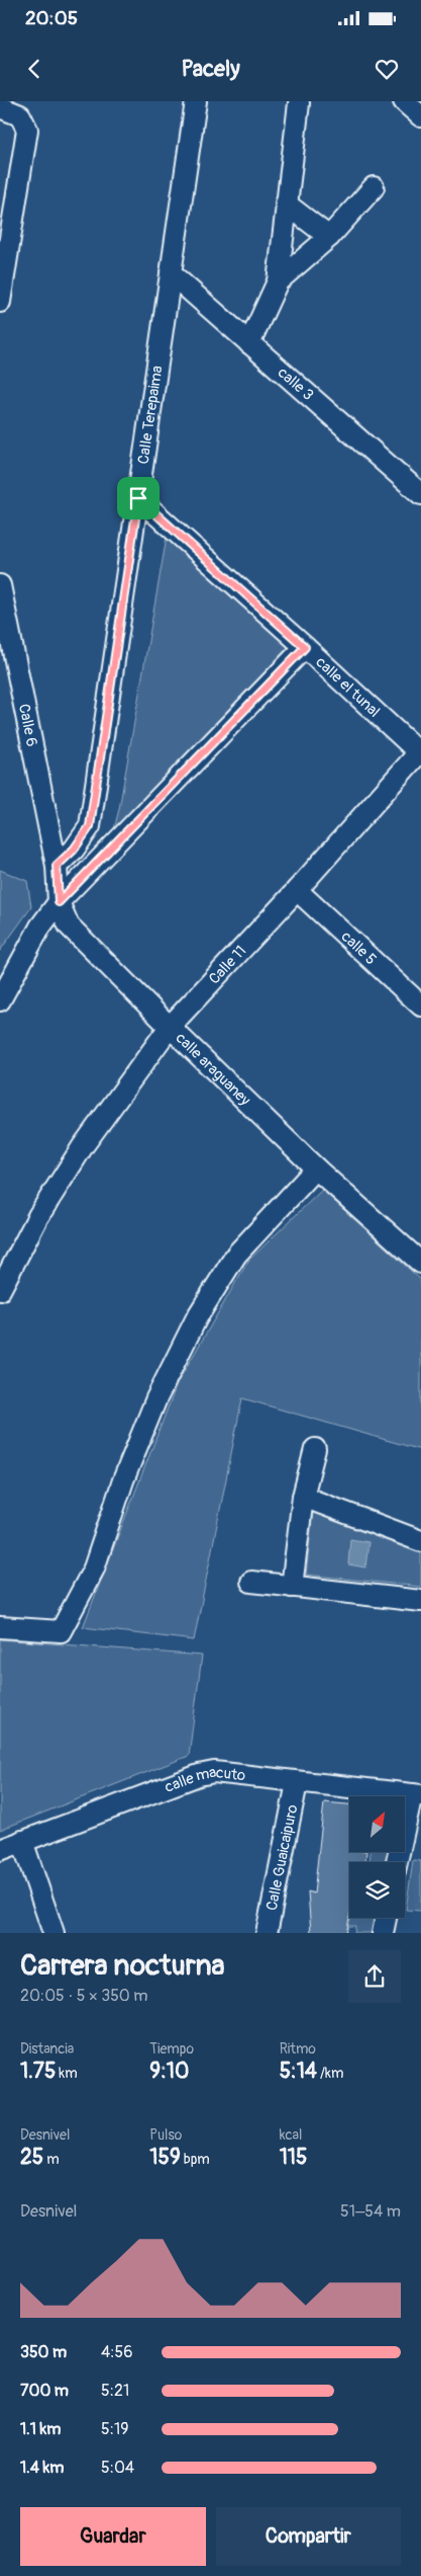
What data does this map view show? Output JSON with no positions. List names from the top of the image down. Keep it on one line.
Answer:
{"streets":{"street":["calle 3","Calle Terepaima","calle el tunal","Calle 6","calle 5","Calle 11","calle araguaney","calle macuto","Calle Guaicaipuro"]},"crossings":[["calle 3","Calle Terepaima"],["Calle Terepaima","calle el tunal"],["Calle Terepaima","Calle 6"],["calle el tunal","Calle 11"],["calle 5","Calle 11"],["Calle 11","calle araguaney"],["calle macuto","Calle Guaicaipuro"]],"north":"top right","page":{"status":"20:05","header":"Pacely","heading":["Carrera nocturna","20:05 · 5 × 350 m"],"stats":[["Distancia","1.75 km"],["Tiempo","9:10"],["Ritmo","5:14 /km"],["Desnivel","25 m"],["Pulso","159 bpm"],["kcal","115"]],"chart":["Desnivel","51–54 m"],"list":[{"name":"350 m","note":"4:56"},{"name":"700 m","note":"5:21"},{"name":"1.1 km","note":"5:19"},{"name":"1.4 km","note":"5:04"}],"buttons":["Guardar","Compartir"]}}
